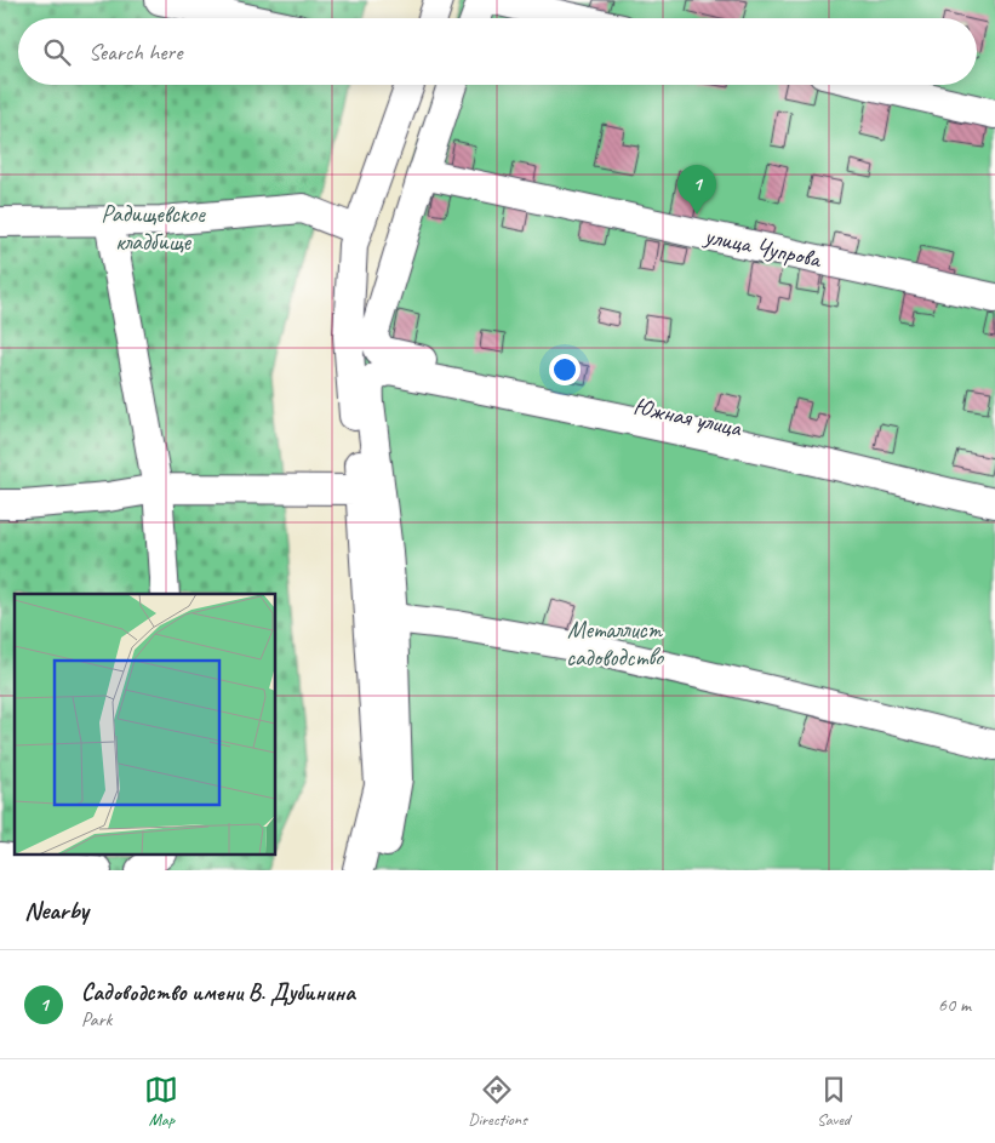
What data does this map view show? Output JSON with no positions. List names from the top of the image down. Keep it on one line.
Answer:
{"streets":{"street":["улица Чупрова","Южная улица"]},"crossings":[["улица Чупрова","Южная улица"]],"parks":["Радищевское кладбище","Металлист садоводство"],"page":{"search":"Search here","pins":"1","heading":"Nearby","list":[{"mark":"1","name":"Садоводство имени В. Дубинина","note":"Park","value":"60 m"}],"nav":["Map","Directions","Saved"]}}
